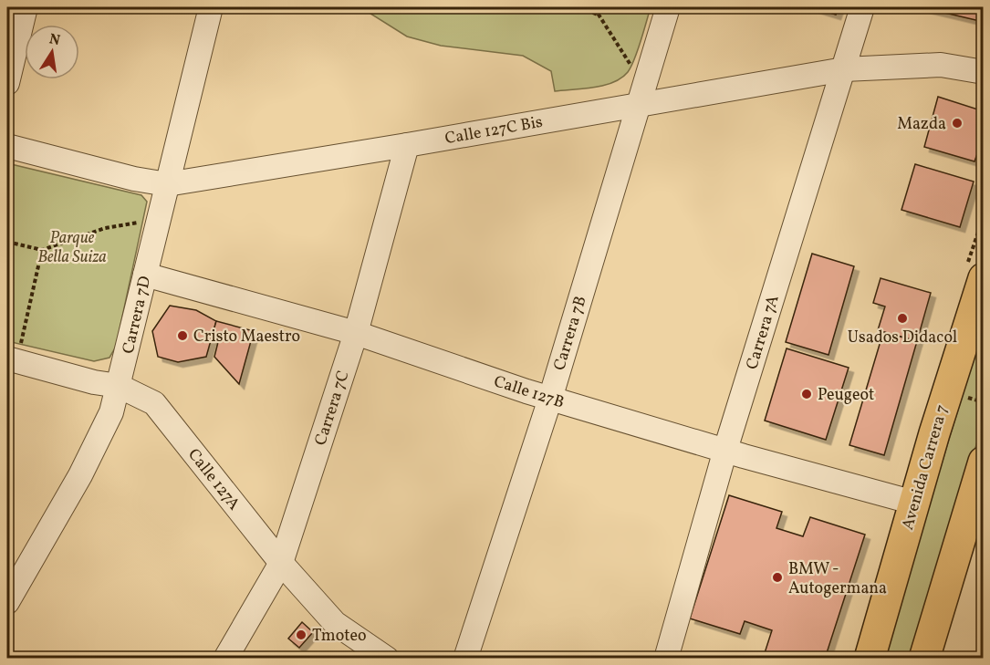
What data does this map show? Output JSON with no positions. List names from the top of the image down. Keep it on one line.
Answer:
{"streets":{"main road":["Avenida Carrera 7"],"street":["Calle 127C Bis","Carrera 7D","Carrera 7A","Carrera 7B","Calle 127B","Carrera 7C","Calle 127A"]},"crossings":[["Calle 127C Bis","Carrera 7D"],["Calle 127C Bis","Carrera 7A"],["Calle 127C Bis","Carrera 7B"],["Calle 127C Bis","Carrera 7C"],["Carrera 7D","Calle 127B"],["Carrera 7D","Calle 127A"],["Carrera 7A","Calle 127B"],["Carrera 7B","Calle 127B"],["Calle 127B","Carrera 7C"],["Calle 127B","Avenida Carrera 7"],["Carrera 7C","Calle 127A"]],"parks":["Parque Bella Suiza"],"places":["Mazda","Usados Didacol","Cristo Maestro","Peugeot","BMW - Autogermana","Tmoteo"],"north":"top"}
